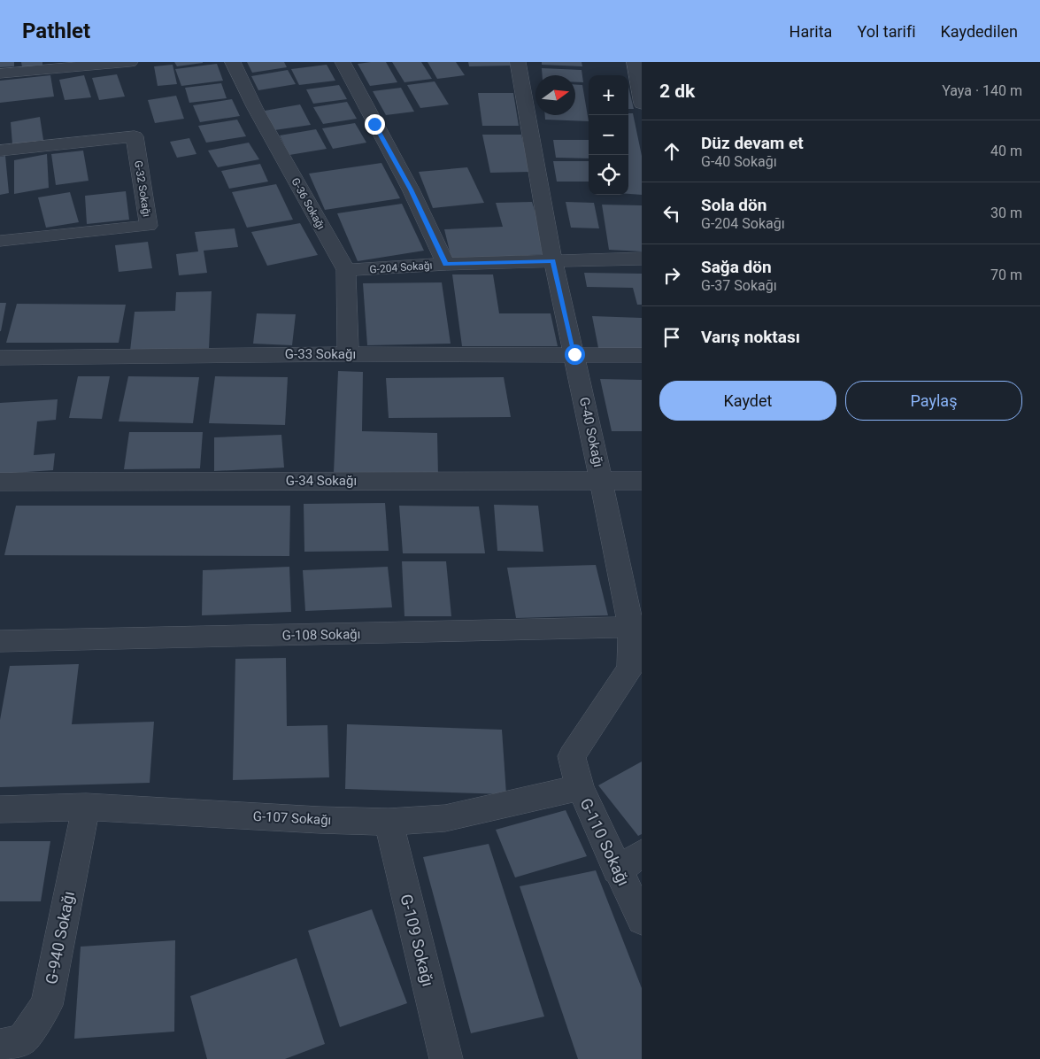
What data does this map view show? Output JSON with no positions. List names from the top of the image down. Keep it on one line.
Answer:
{"streets":{"street":["G-32 Sokağı","G-36 Sokağı","G-204 Sokağı","G-33 Sokağı","G-40 Sokağı","G-34 Sokağı","G-108 Sokağı","G-107 Sokağı","G-110 Sokağı","G-940 Sokağı","G-109 Sokağı"]},"crossings":[["G-36 Sokağı","G-204 Sokağı"],["G-36 Sokağı","G-33 Sokağı"],["G-204 Sokağı","G-40 Sokağı"],["G-33 Sokağı","G-40 Sokağı"],["G-40 Sokağı","G-34 Sokağı"],["G-40 Sokağı","G-108 Sokağı"],["G-40 Sokağı","G-107 Sokağı"],["G-40 Sokağı","G-110 Sokağı"],["G-107 Sokağı","G-110 Sokağı"],["G-107 Sokağı","G-940 Sokağı"],["G-107 Sokağı","G-109 Sokağı"]],"north":"right","page":{"header":"Pathlet","nav":["Harita","Yol tarifi","Kaydedilen"],"heading":["2 dk","Yaya · 140 m"],"map_buttons":["+","−"],"list":[["Düz devam et","G-40 Sokağı","40 m"],["Sola dön","G-204 Sokağı","30 m"],["Sağa dön","G-37 Sokağı","70 m"],"Varış noktası"],"buttons":["Kaydet","Paylaş"]}}
